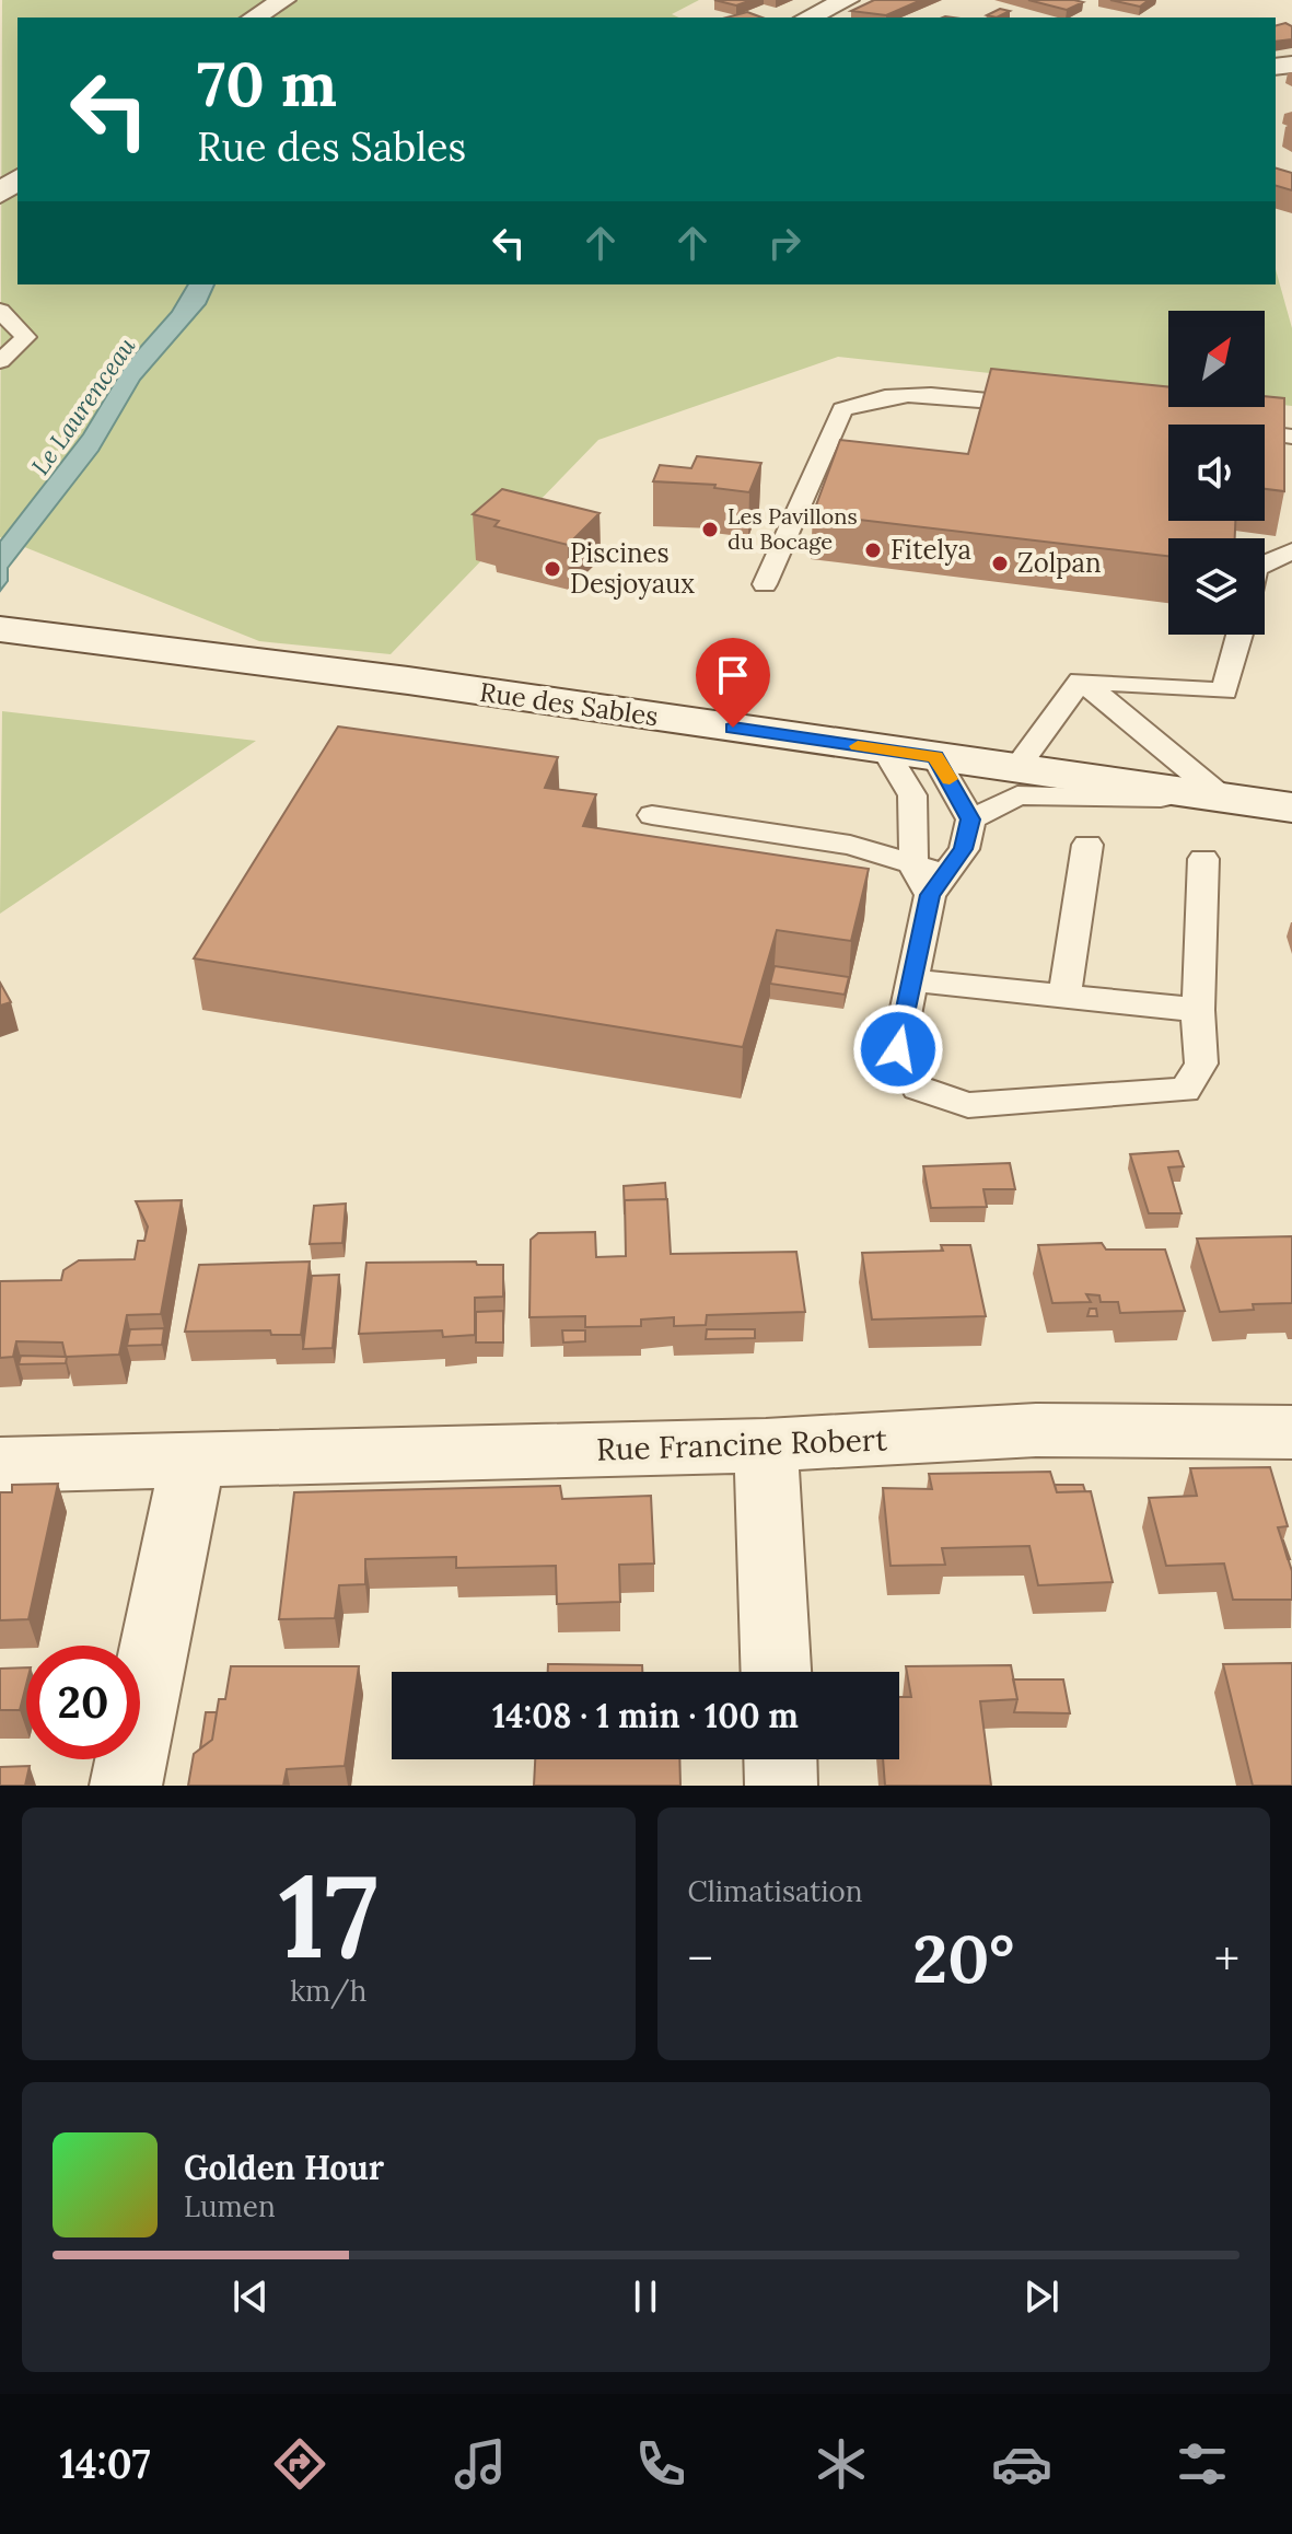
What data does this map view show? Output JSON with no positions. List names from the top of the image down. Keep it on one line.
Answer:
{"streets":{"street":["Rue des Sables","Rue Francine Robert"]},"water":["Le Laurenceau"],"places":["Les Pavillons du Bocage","Fitelya","Zolpan","Piscines Desjoyaux"],"north":"top right","page":{"turn":["70 m","Rue des Sables"],"limit":"20","trip":"14:08 · 1 min · 100 m","tile":[["17","km/h"],"Climatisation"],"heat":["−","20°","+"],"song":["Golden Hour","Lumen"],"tabs":"14:07"}}
